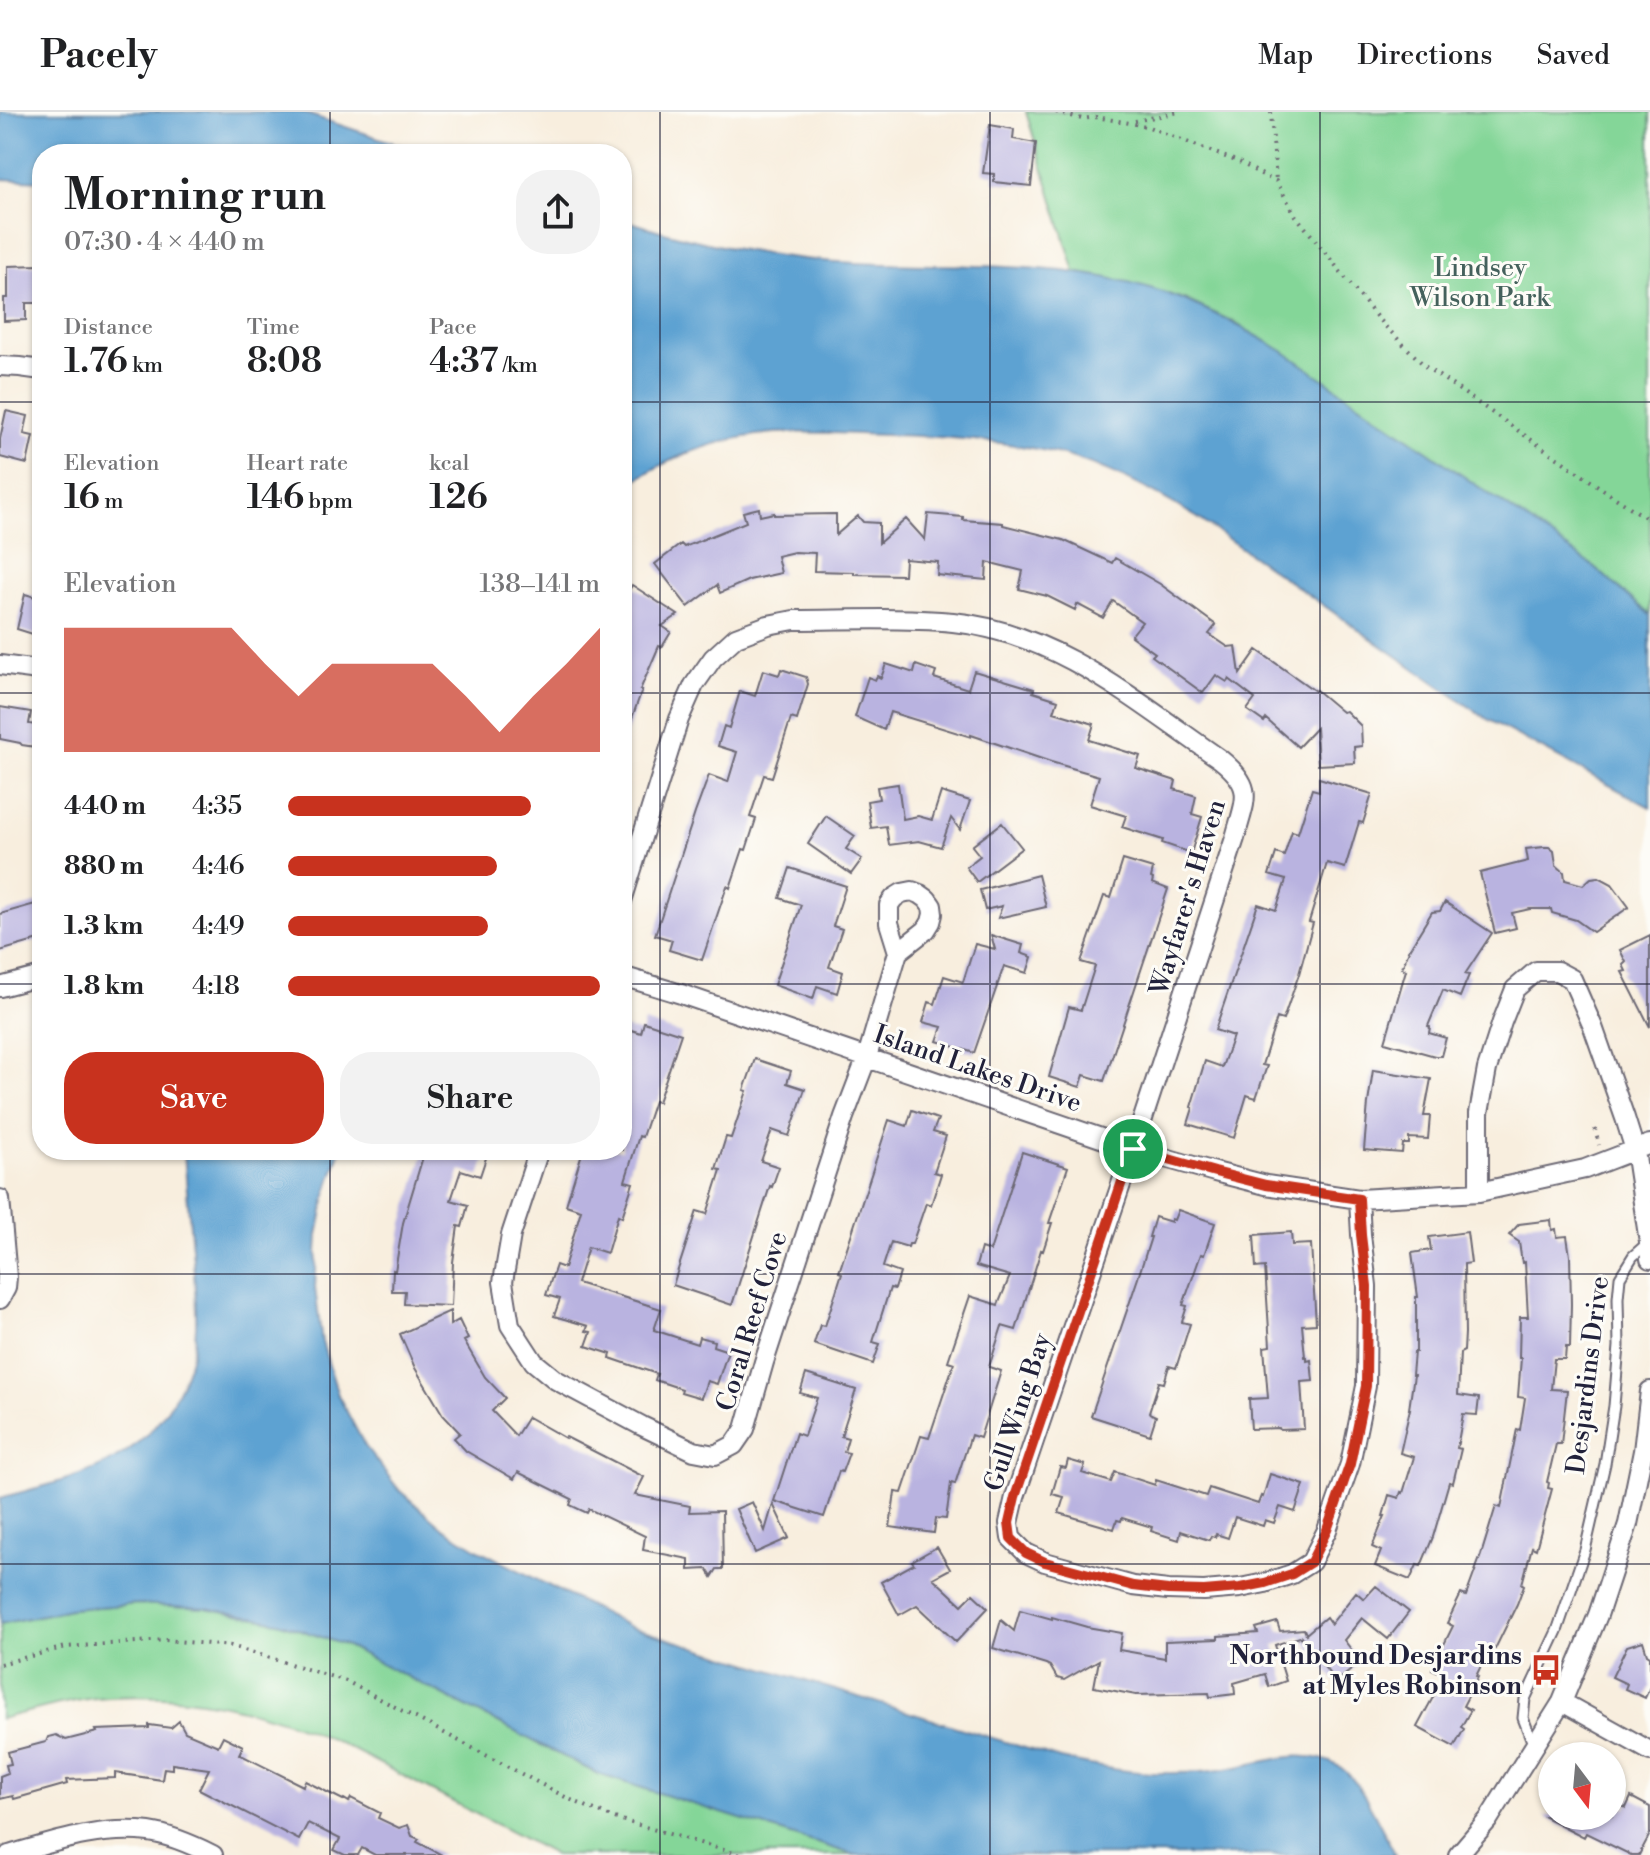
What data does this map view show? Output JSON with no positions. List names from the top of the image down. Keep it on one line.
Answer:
{"streets":{"street":["Wayfarer's Haven","Island Lakes Drive","Coral Reef Cove","Gull Wing Bay"],"lane":["Desjardins Drive"]},"crossings":[["Wayfarer's Haven","Island Lakes Drive"],["Wayfarer's Haven","Gull Wing Bay"],["Island Lakes Drive","Coral Reef Cove"],["Island Lakes Drive","Gull Wing Bay"]],"parks":["Lindsey Wilson Park"],"places":{"bus stop":["Northbound Desjardins at Myles Robinson"]},"north":"bottom","page":{"header":"Pacely","nav":["Map","Directions","Saved"],"heading":["Morning run","07:30 · 4 × 440 m"],"stats":[["Distance","1.76 km"],["Time","8:08"],["Pace","4:37 /km"],["Elevation","16 m"],["Heart rate","146 bpm"],["kcal","126"]],"chart":["Elevation","138–141 m"],"list":[{"name":"440 m","note":"4:35"},{"name":"880 m","note":"4:46"},{"name":"1.3 km","note":"4:49"},{"name":"1.8 km","note":"4:18"}],"buttons":["Save","Share"]}}
